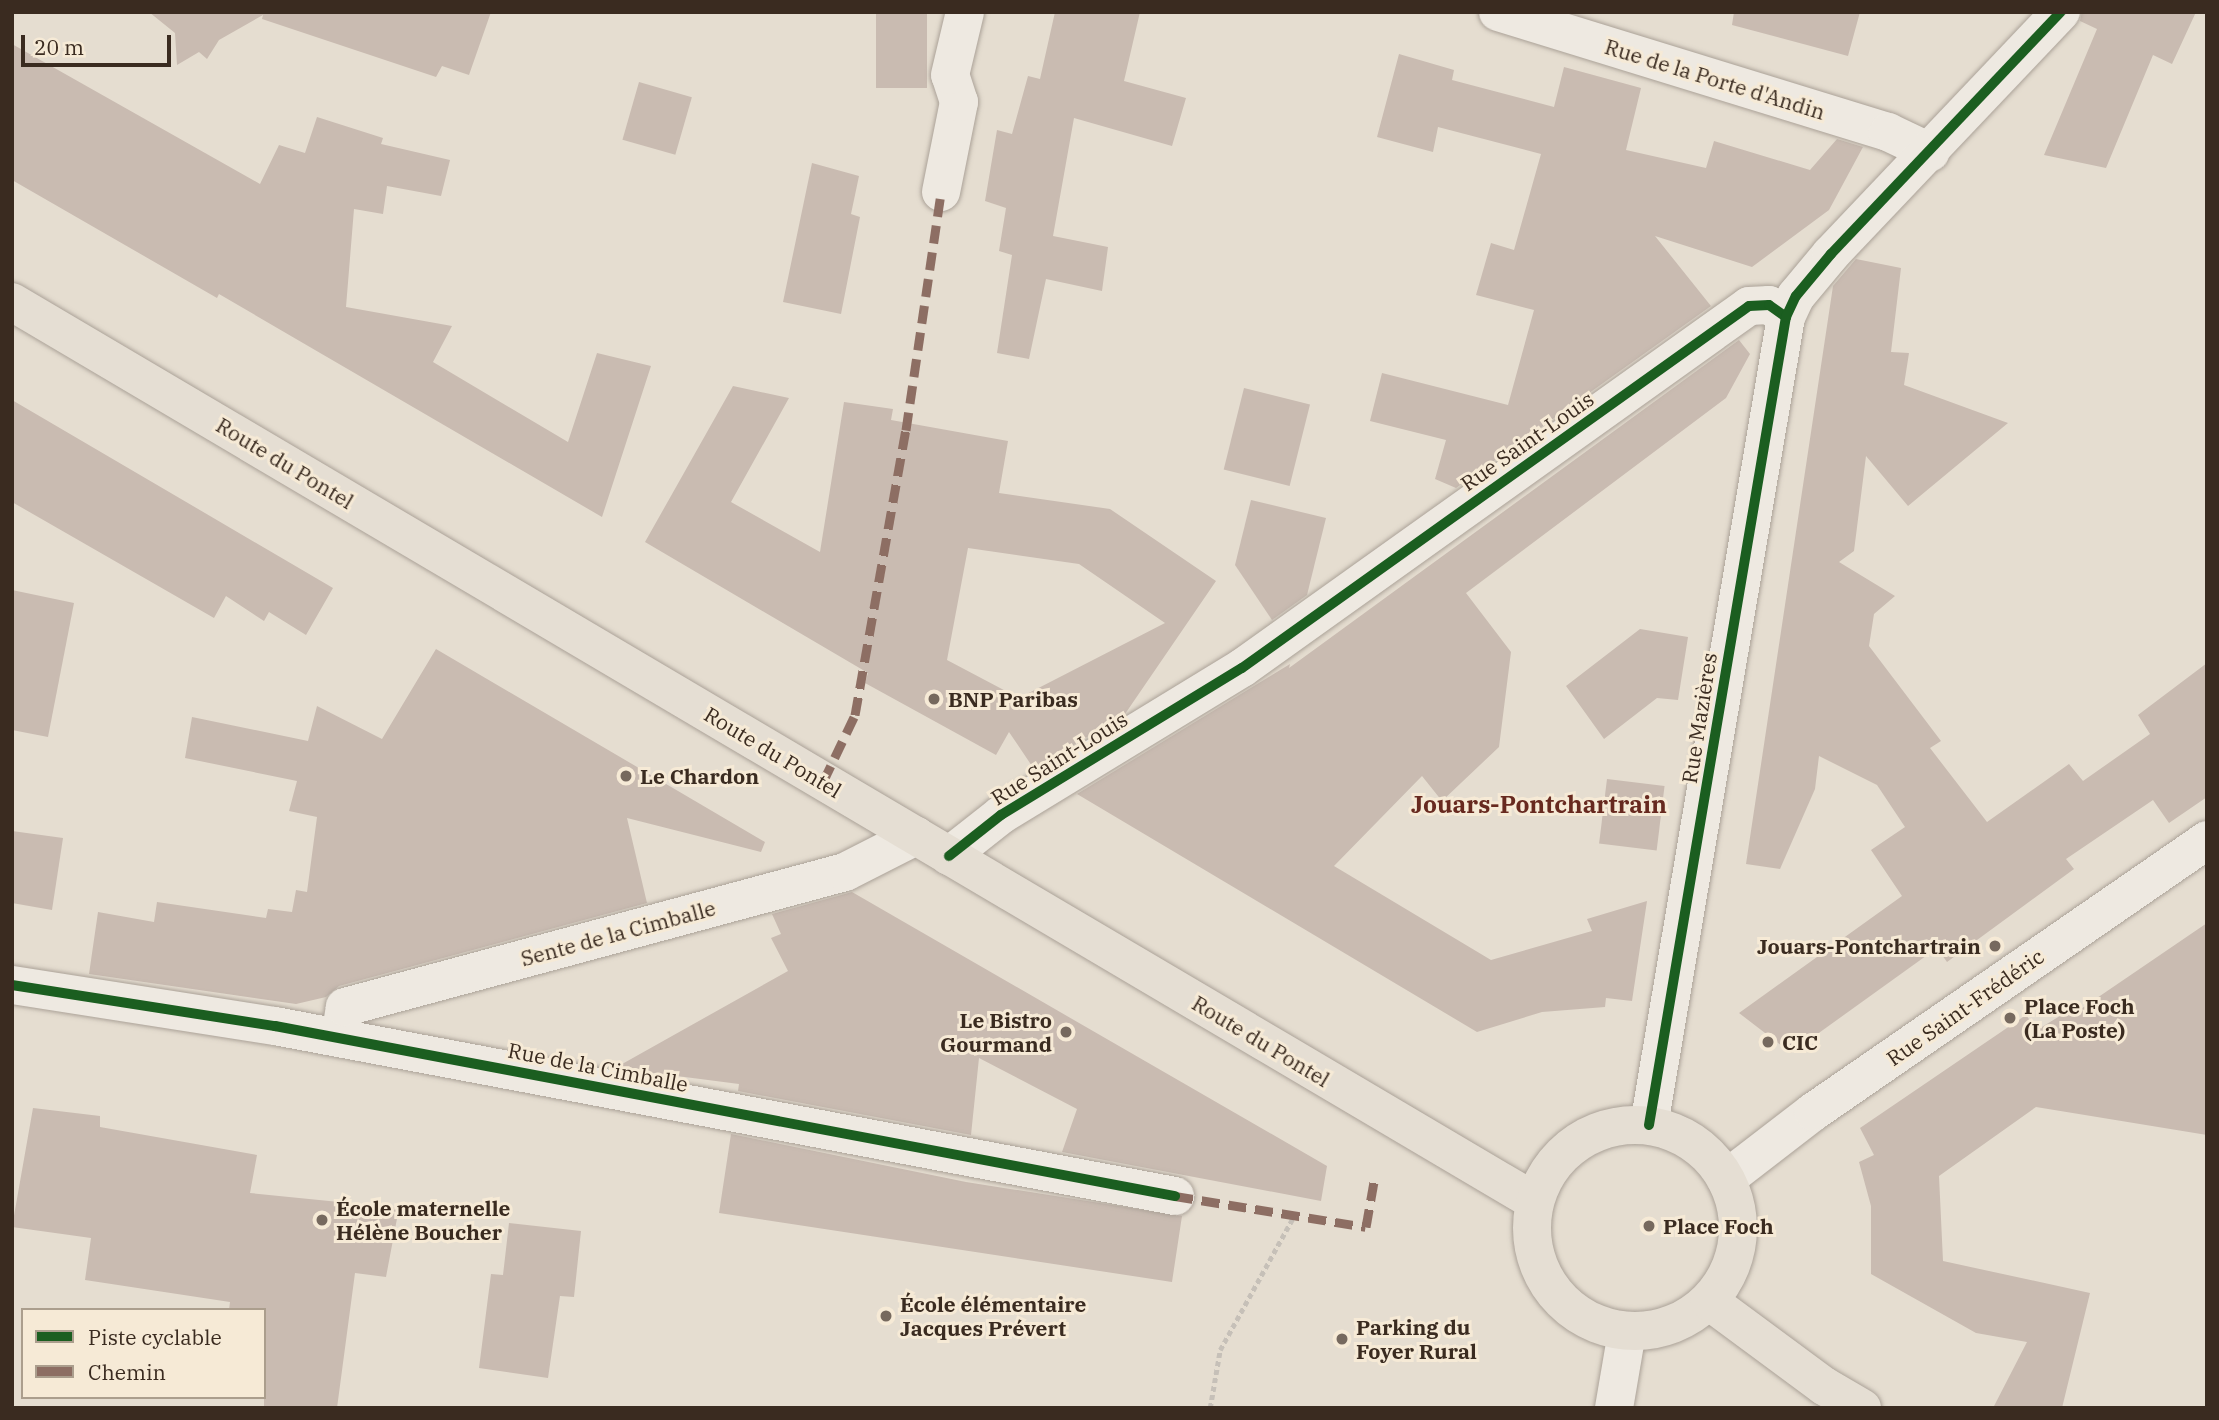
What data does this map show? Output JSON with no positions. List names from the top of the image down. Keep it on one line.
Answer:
{"streets":{"main road":["Route du Pontel"],"street":["Rue de la Porte d'Andin","Rue Saint-Louis","Rue Mazières","Sente de la Cimballe","Rue Saint-Frédéric","Rue de la Cimballe"]},"crossings":[["Rue Saint-Louis","Route du Pontel"],["Rue Saint-Louis","Rue Mazières"],["Route du Pontel","Rue Mazières"],["Route du Pontel","Sente de la Cimballe"],["Route du Pontel","Rue Saint-Frédéric"],["Rue Mazières","Rue Saint-Frédéric"],["Sente de la Cimballe","Rue de la Cimballe"]],"districts":["Jouars-Pontchartrain"],"places":["BNP Paribas","Le Chardon","Jouars-Pontchartrain","Place Foch (La Poste)","Le Bistro Gourmand","CIC","École maternelle Hélène Boucher","Place Foch","École élémentaire Jacques Prévert","Parking du Foyer Rural"],"legend":["Piste cyclable","Chemin"],"scale_bar":"20 m"}
